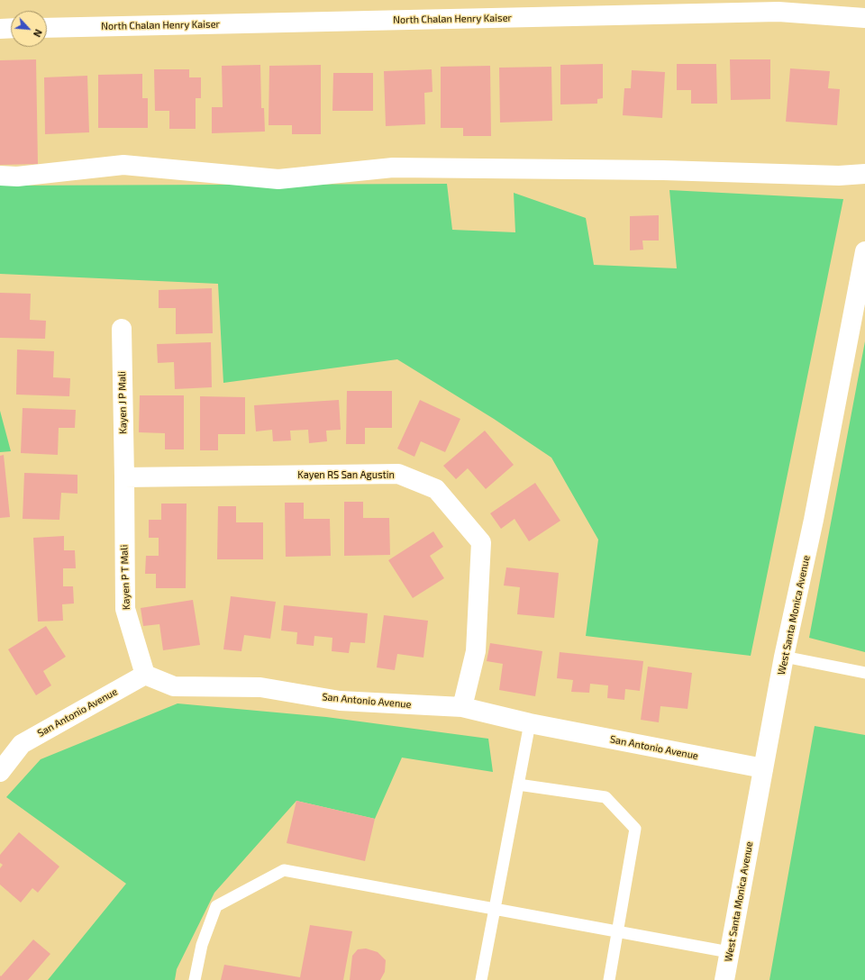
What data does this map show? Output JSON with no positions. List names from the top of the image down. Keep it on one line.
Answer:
{"streets":{"street":["North Chalan Henry Kaiser","Kayen J P Mali","Kayen RS San Agustin","Kayen P T Mali","West Santa Monica Avenue","San Antonio Avenue"]},"crossings":[["Kayen J P Mali","Kayen RS San Agustin"],["Kayen J P Mali","Kayen P T Mali"],["Kayen RS San Agustin","Kayen P T Mali"],["Kayen RS San Agustin","San Antonio Avenue"],["Kayen P T Mali","San Antonio Avenue"],["West Santa Monica Avenue","San Antonio Avenue"]],"north":"bottom right"}
